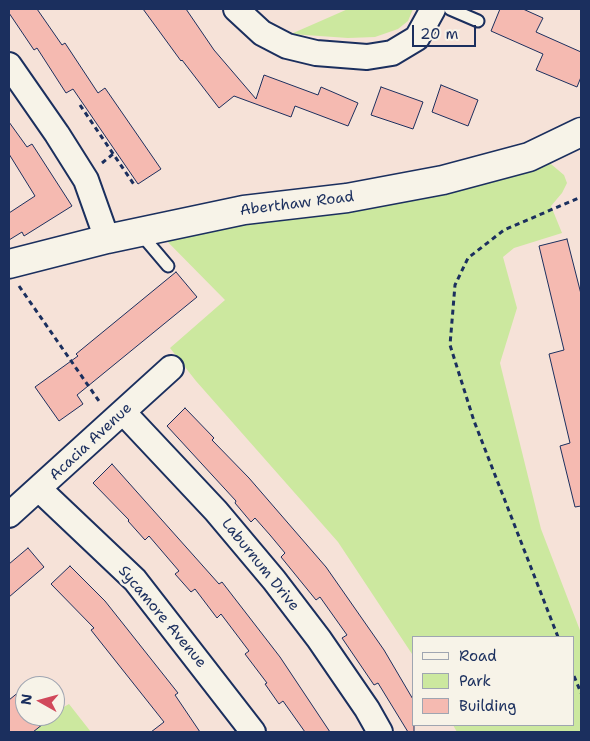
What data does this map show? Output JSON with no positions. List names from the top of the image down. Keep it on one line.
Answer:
{"streets":{"street":["Aberthaw Road","Acacia Avenue","Laburnum Drive","Sycamore Avenue"]},"crossings":[["Acacia Avenue","Laburnum Drive"],["Acacia Avenue","Sycamore Avenue"]],"legend":["Road","Park","Building"],"scale_bar":"20 m","north":"left"}
